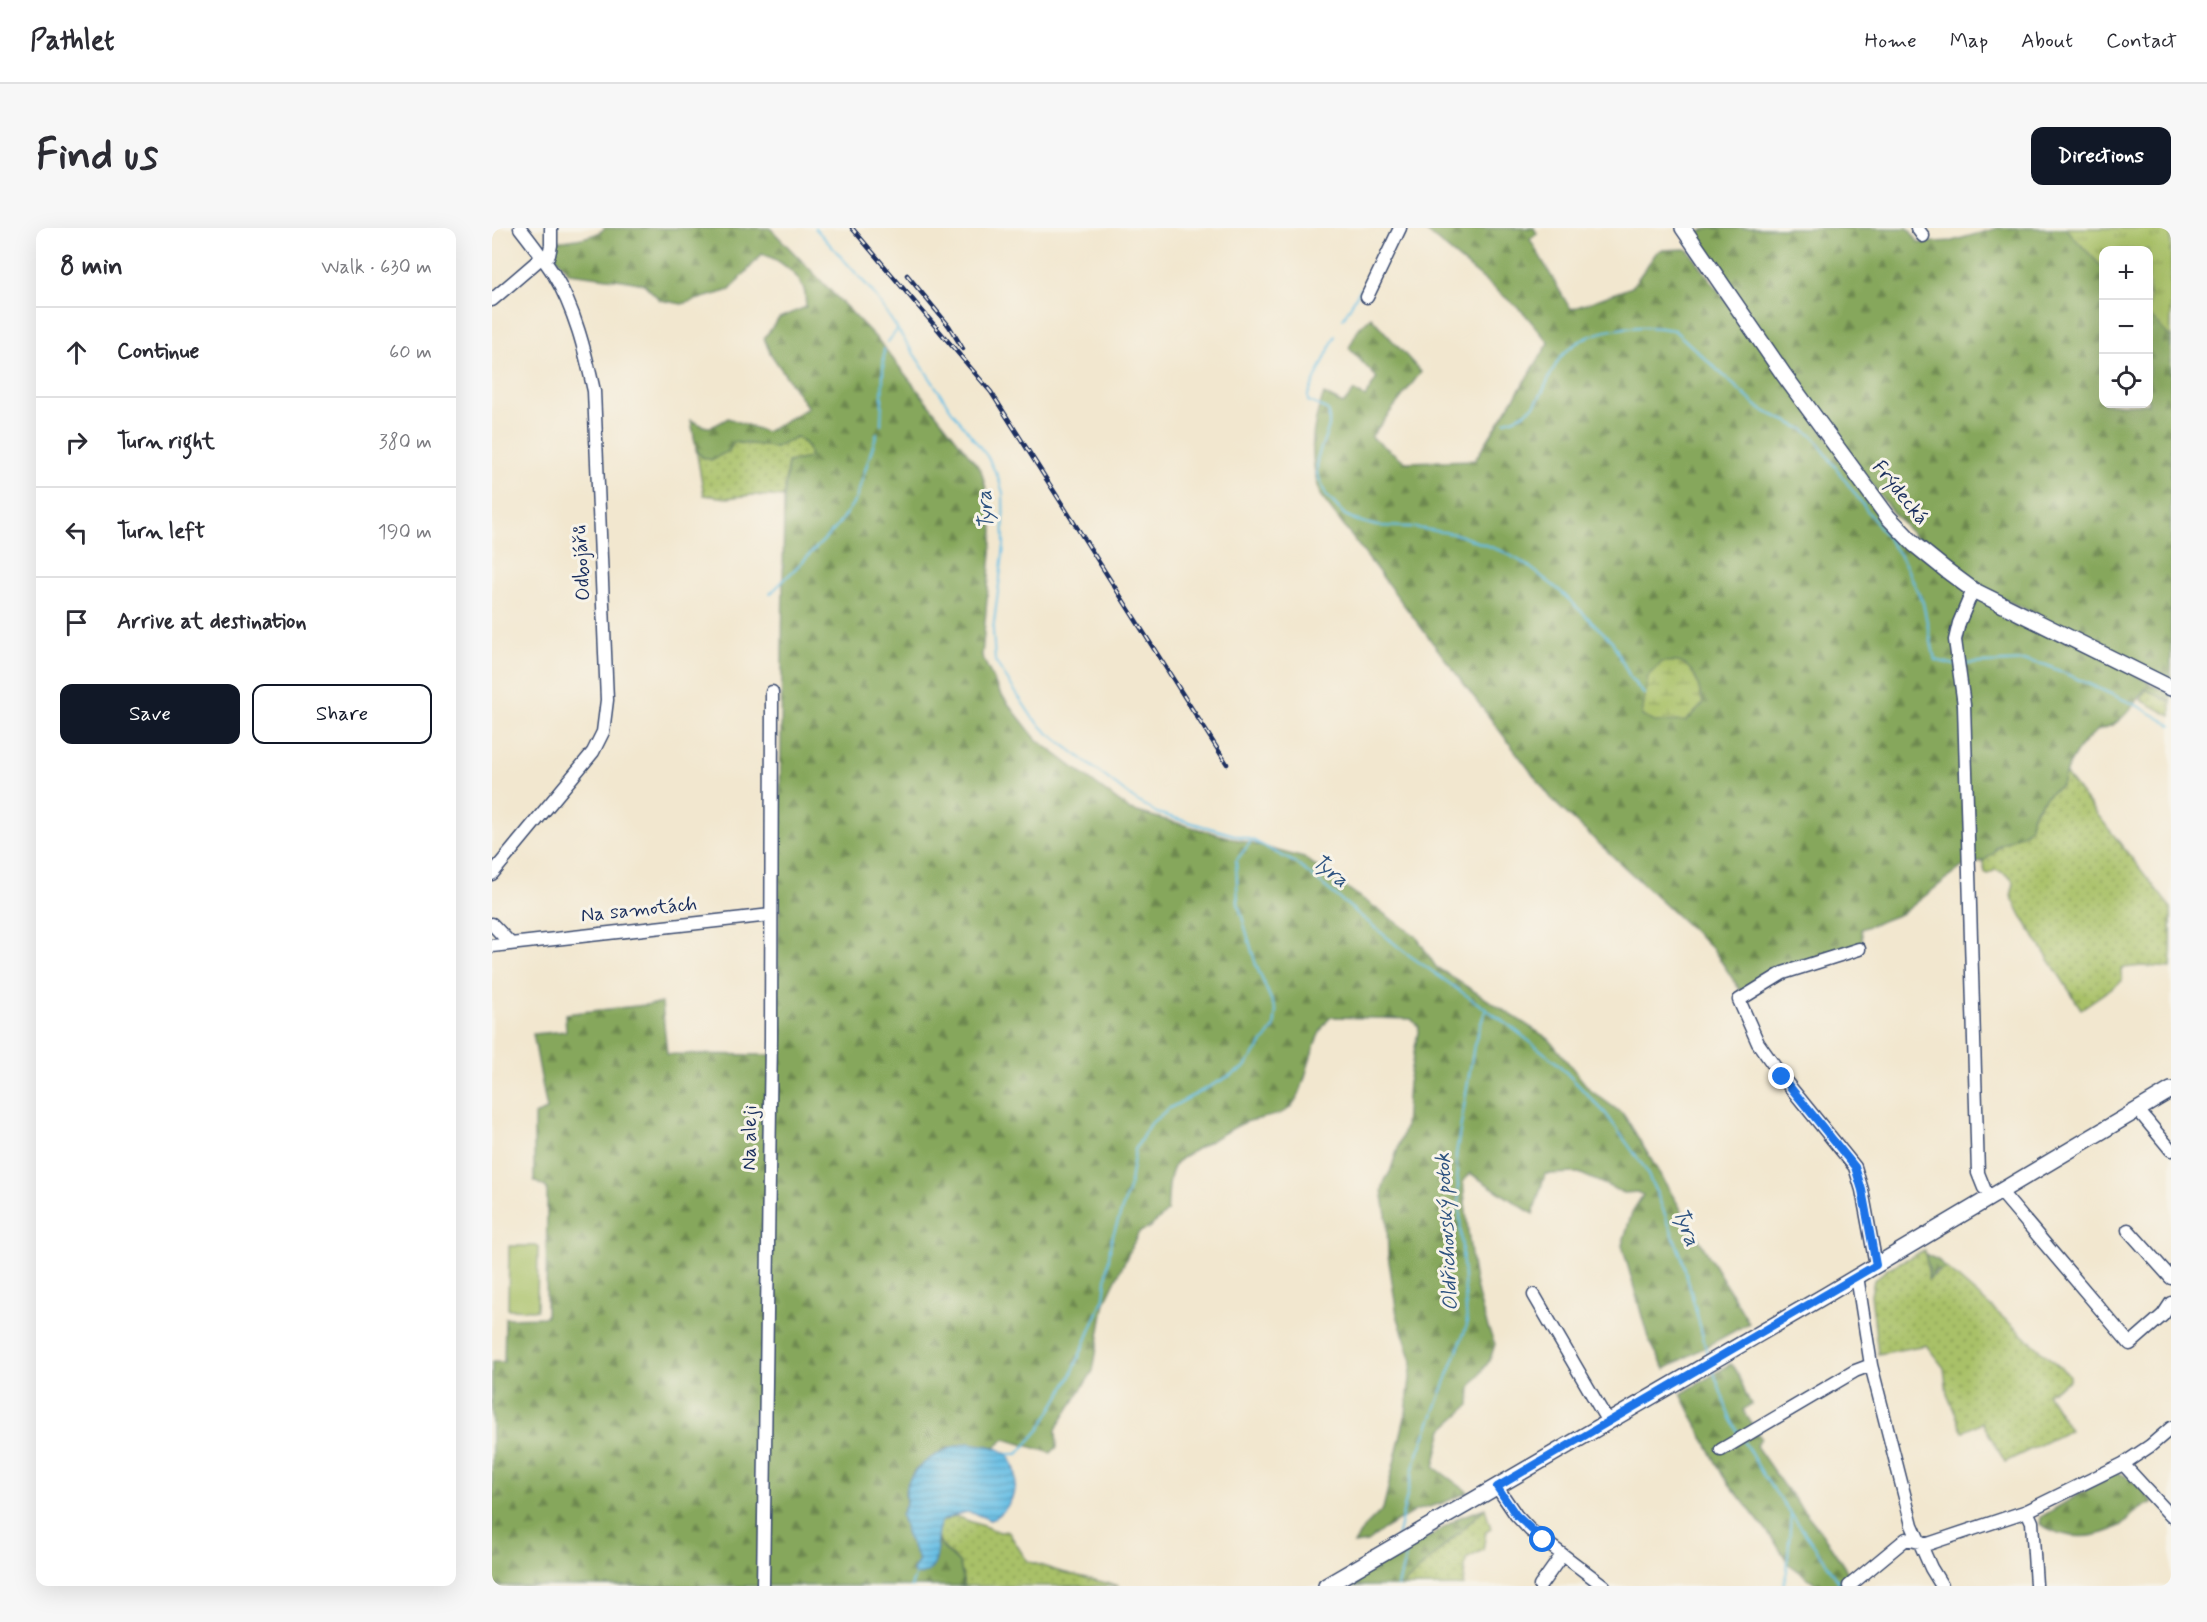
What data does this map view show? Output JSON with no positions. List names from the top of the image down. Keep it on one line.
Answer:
{"streets":{"main road":["Frýdecká"],"street":["Odbojářů","Na samotách","Na aleji"]},"crossings":[["Na samotách","Na aleji"]],"water":["Tyra","Oldřichovský potok"],"page":{"header":"Pathlet","nav":["Home","Map","About","Contact"],"buttons":["Directions",["Save","Share"]],"title":"Find us","heading":["8 min","Walk · 630 m"],"map_buttons":["+","−"],"list":[["Continue","60 m"],["Turn right","380 m"],["Turn left","190 m"],"Arrive at destination"]}}
